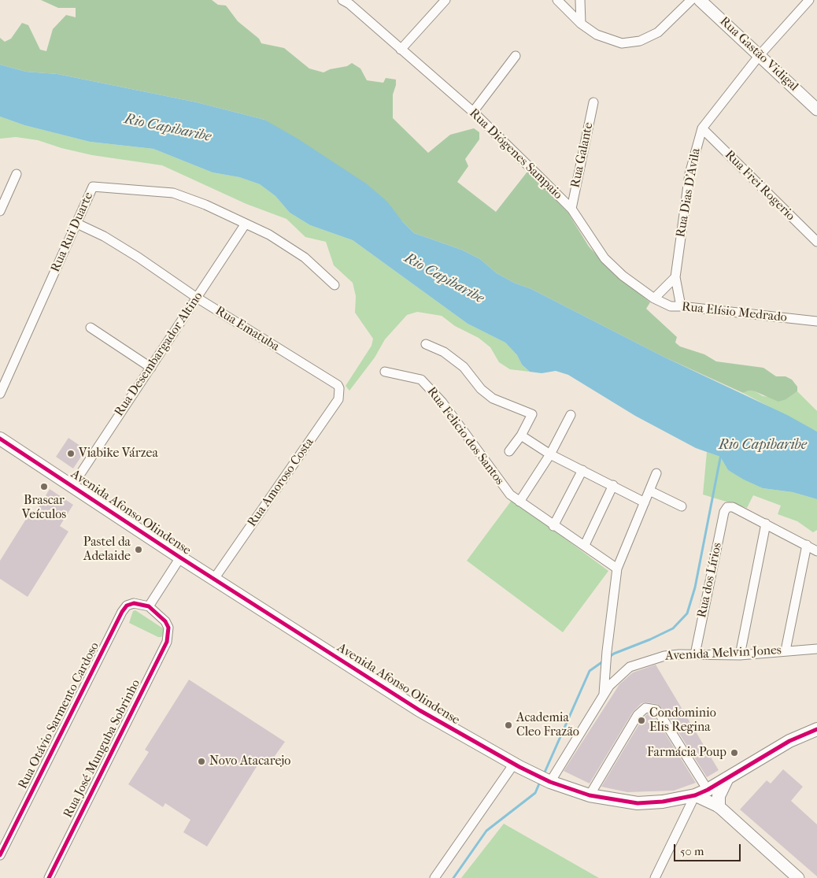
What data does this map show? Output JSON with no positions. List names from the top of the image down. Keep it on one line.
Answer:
{"streets":{"main road":["Avenida Afonso Olindense"],"street":["Rua Gastão Vidigal","Rua Diógenes Sampaio","Rua Galante","Rua Frei Rogerio","Rua Dias D'Avila","Rua Rui Duarte","Rua Elísio Medrado","Rua Ematuba","Rua Desembargador Altino","Rua Felicio dos Santos","Rua Amoroso Costa","Rua dos Lírios","Avenida Melvin Jones","Rua Otávio Sarmento Cardoso","Rua José Munguba Sobrinho"]},"crossings":[["Rua Gastão Vidigal","Rua Dias D'Avila"],["Rua Diógenes Sampaio","Rua Galante"],["Rua Diógenes Sampaio","Rua Elísio Medrado"],["Rua Frei Rogerio","Rua Dias D'Avila"],["Rua Dias D'Avila","Rua Elísio Medrado"],["Rua Rui Duarte","Rua Ematuba"],["Rua Rui Duarte","Rua Desembargador Altino"],["Rua Ematuba","Rua Desembargador Altino"],["Rua Ematuba","Rua Amoroso Costa"],["Rua Desembargador Altino","Avenida Afonso Olindense"],["Rua Amoroso Costa","Avenida Afonso Olindense"],["Avenida Afonso Olindense","Avenida Melvin Jones"],["Rua dos Lírios","Avenida Melvin Jones"],["Rua Otávio Sarmento Cardoso","Rua José Munguba Sobrinho"]],"water":["Rio Capibaribe"],"places":["Viabike Várzea","Brascar Veículos","Pastel da Adelaide","Condominio Elis Regina","Academia Cleo Frazão","Farmácia Poup","Novo Atacarejo"],"scale_bar":"50 m"}
